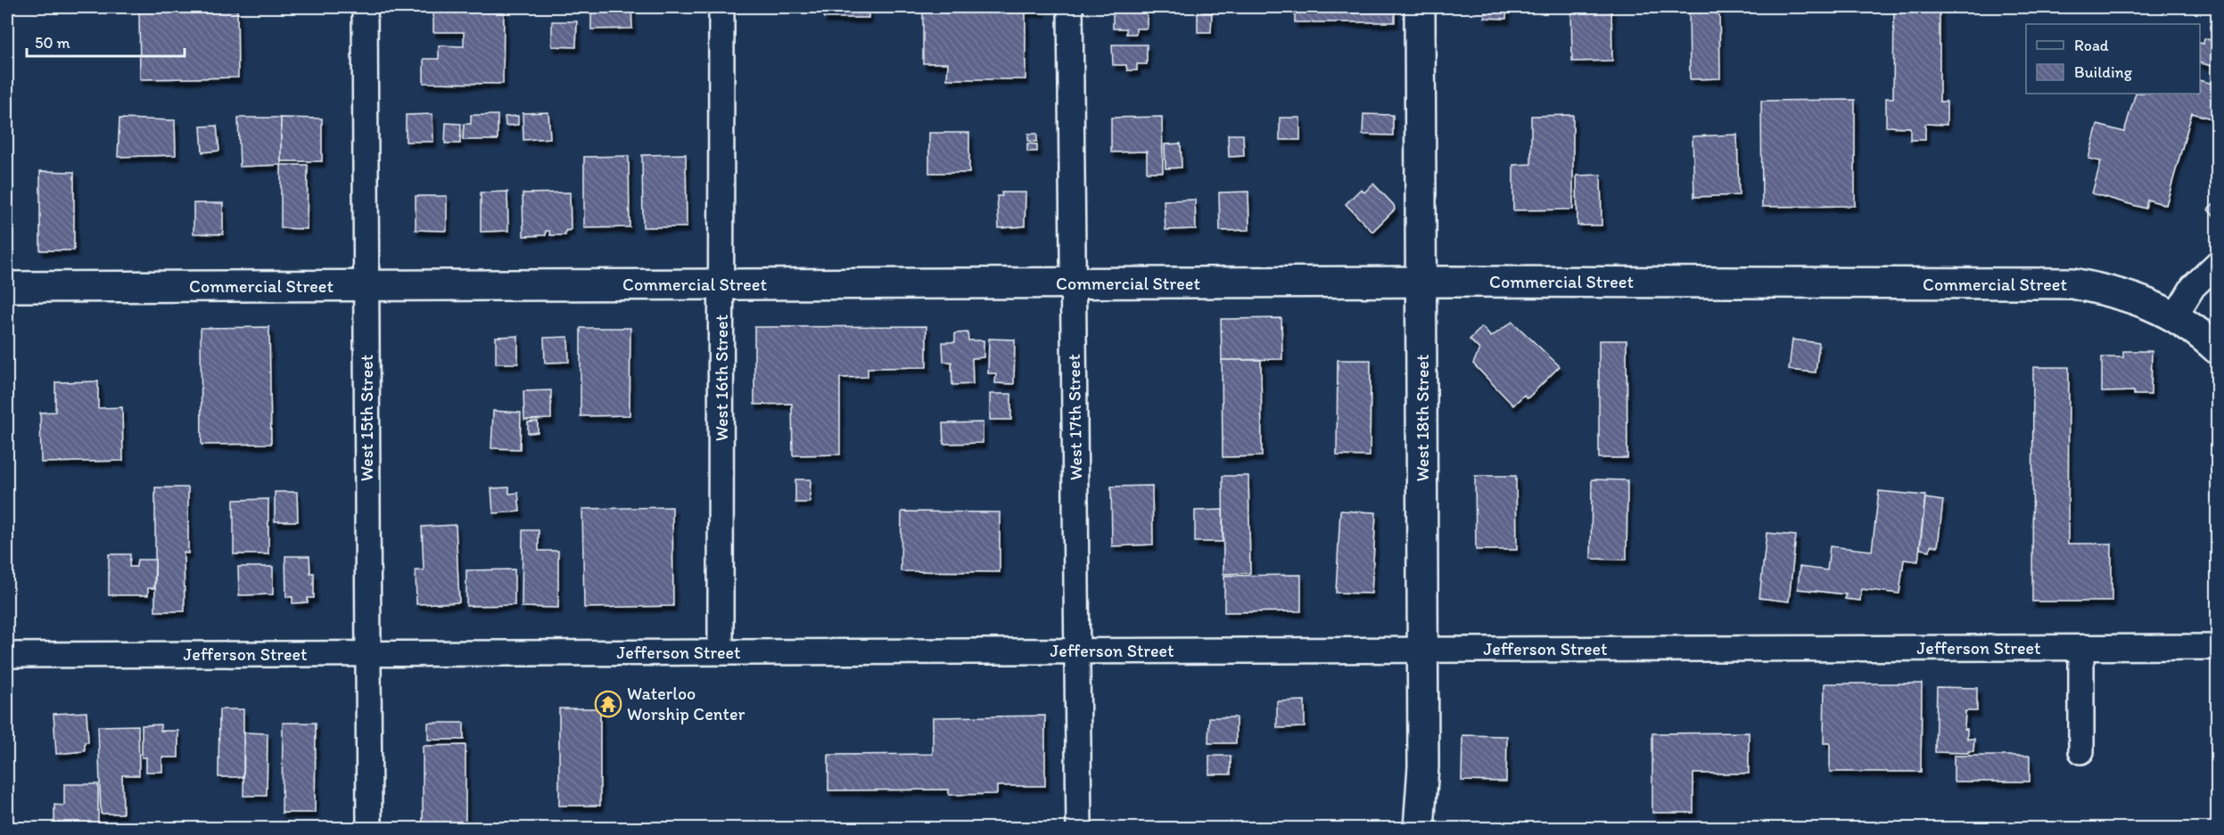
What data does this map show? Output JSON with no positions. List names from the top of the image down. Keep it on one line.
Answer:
{"streets":{"street":["Commercial Street","West 16th Street","West 17th Street","West 15th Street","West 18th Street","Jefferson Street"]},"crossings":[["Commercial Street","West 16th Street"],["Commercial Street","West 17th Street"],["Commercial Street","West 15th Street"],["Commercial Street","West 18th Street"],["West 16th Street","Jefferson Street"],["West 17th Street","Jefferson Street"],["West 15th Street","Jefferson Street"],["West 18th Street","Jefferson Street"]],"places":{"temple":["Waterloo Worship Center"]},"legend":["Road","Building"],"scale_bar":"50 m"}
